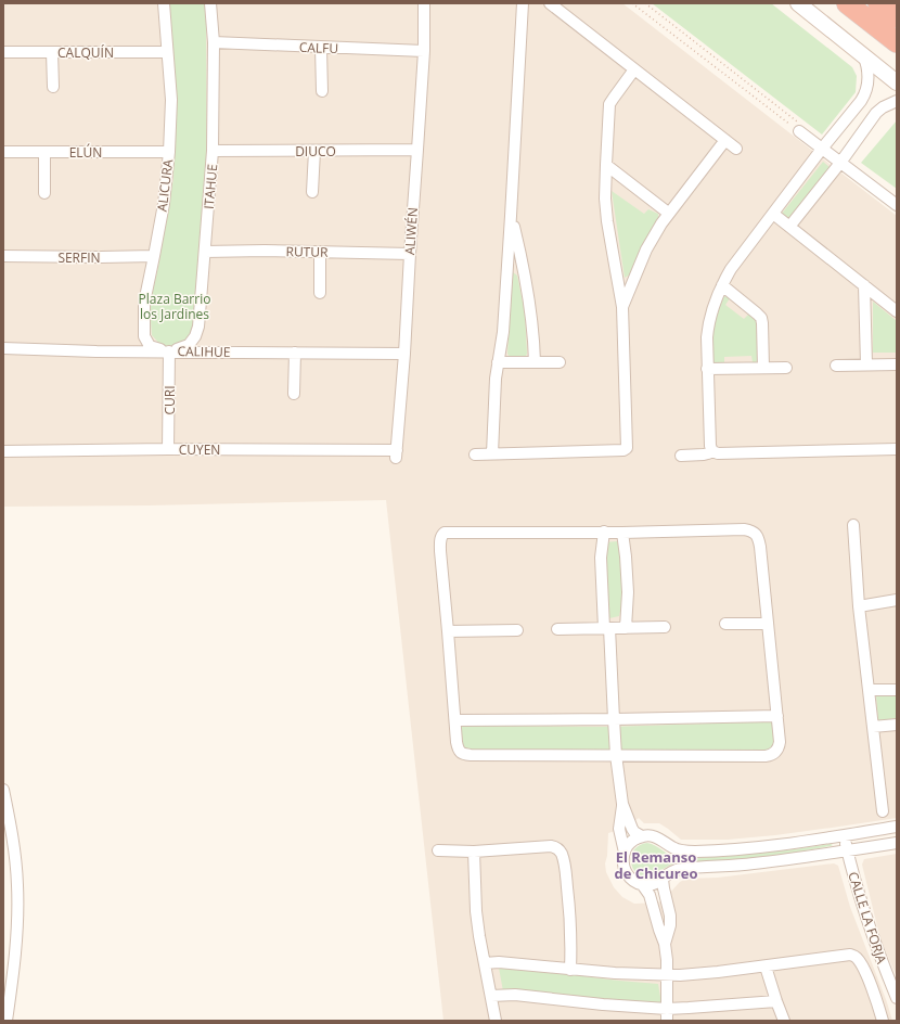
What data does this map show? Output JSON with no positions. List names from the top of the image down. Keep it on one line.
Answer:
{"streets":{"street":["CALFU","CALQUÍN","DIUCO","ELÚN","ALICURA","ITAHUE","ALIWÉN","RUTUR","SERFIN","CALIHUE","CURI","CUYEN","CALLE LA FORJA"]},"crossings":[["CALFU","ITAHUE"],["CALFU","ALIWÉN"],["CALQUÍN","ALICURA"],["DIUCO","ITAHUE"],["DIUCO","ALIWÉN"],["ELÚN","ALICURA"],["ALICURA","ITAHUE"],["ALICURA","SERFIN"],["ALICURA","CALIHUE"],["ALICURA","CURI"],["ITAHUE","RUTUR"],["ITAHUE","CALIHUE"],["ITAHUE","CURI"],["ALIWÉN","RUTUR"],["ALIWÉN","CALIHUE"],["ALIWÉN","CUYEN"],["CALIHUE","CURI"],["CURI","CUYEN"]],"districts":["El Remanso de Chicureo"],"parks":["Plaza Barrio los Jardines"]}
